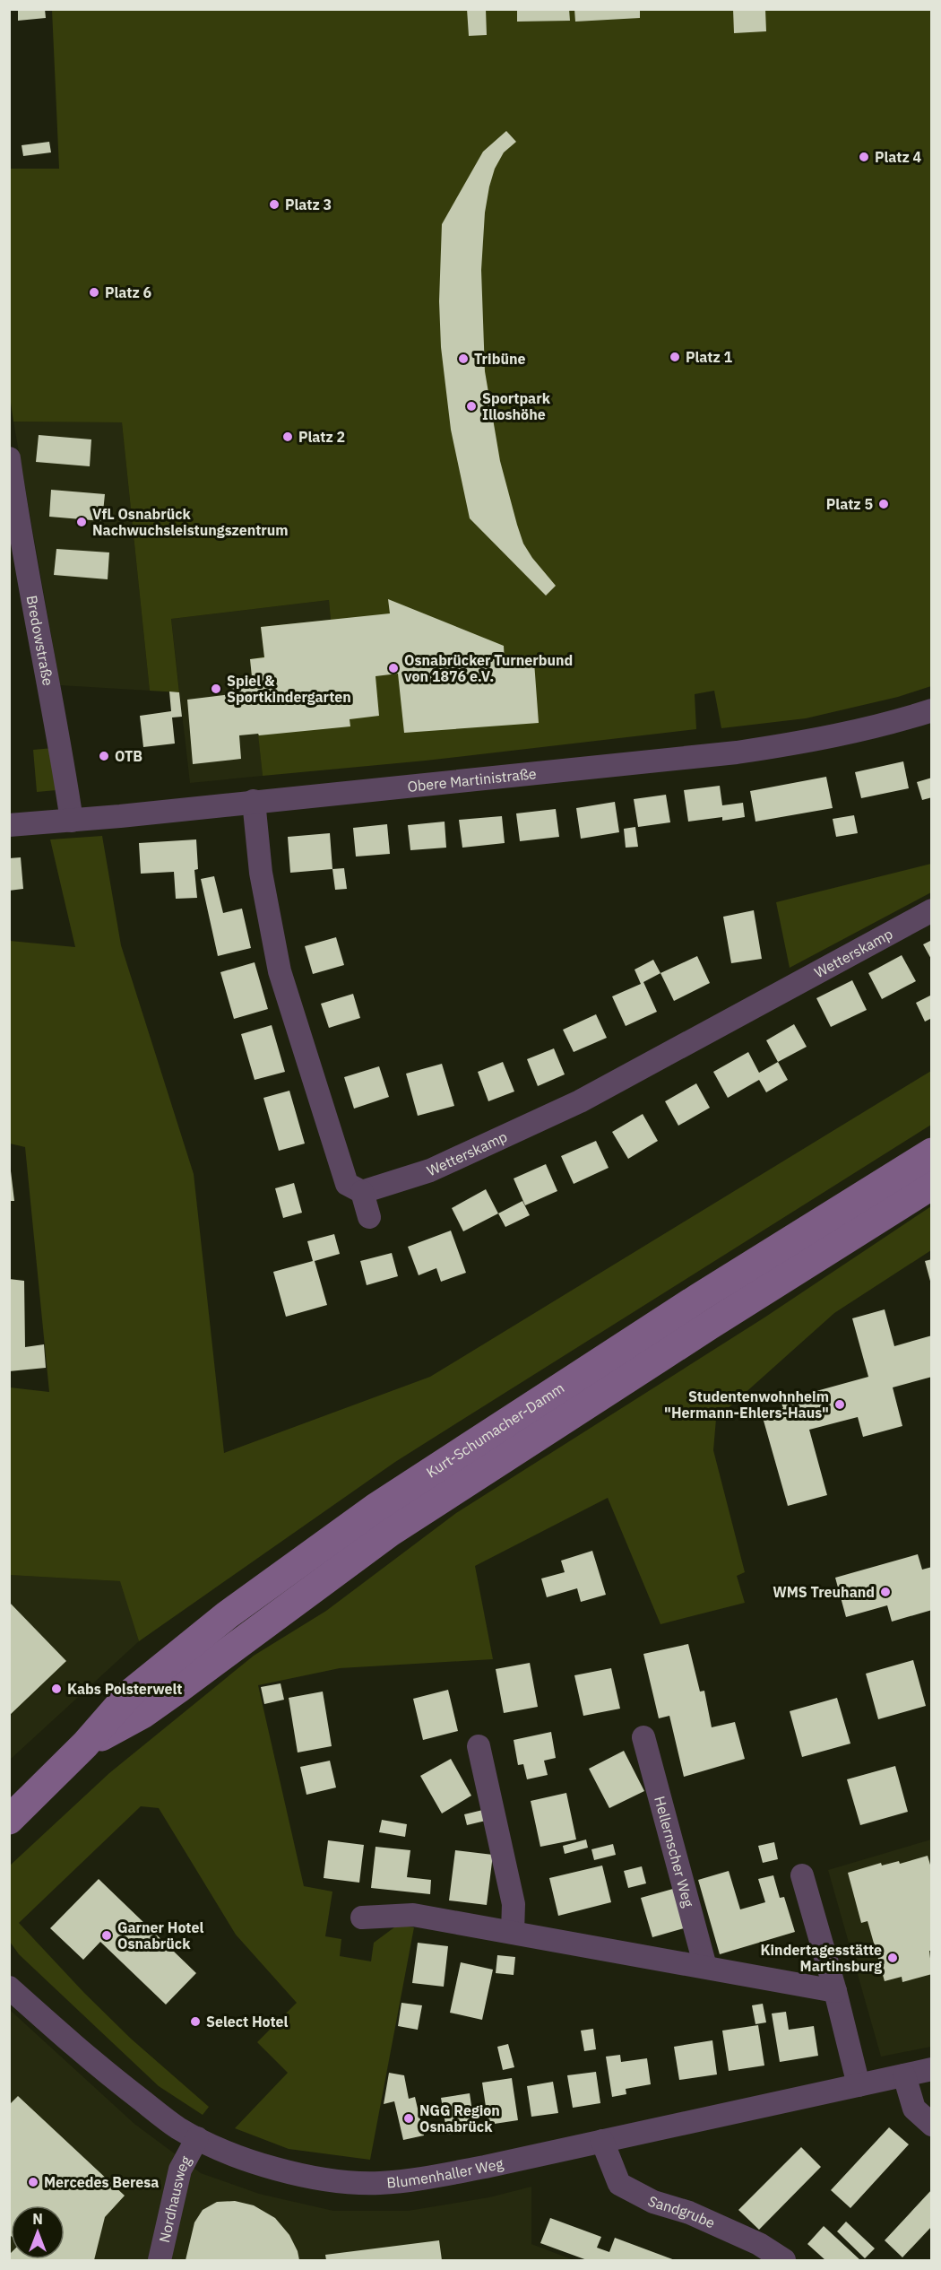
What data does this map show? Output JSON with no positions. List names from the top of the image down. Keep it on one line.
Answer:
{"streets":{"main road":["Kurt-Schumacher-Damm"],"street":["Bredowstraße","Obere Martinistraße","Wetterskamp","Hellernscher Weg","Blumenhaller Weg","Nordhausweg","Sandgrube"]},"crossings":[["Bredowstraße","Obere Martinistraße"],["Blumenhaller Weg","Nordhausweg"],["Blumenhaller Weg","Sandgrube"]],"places":["Platz 4","Platz 3","Platz 6","Platz 1","Tribüne","Sportpark Illoshöhe","Platz 2","Platz 5","VfL Osnabrück Nachwuchsleistungszentrum","Osnabrücker Turnerbund von 1876 e.V.","Spiel & Sportkindergarten","OTB","Studentenwohnheim \"Hermann-Ehlers-Haus\"","WMS Treuhand","Kabs Polsterwelt","Garner Hotel Osnabrück","Kindertagesstätte Martinsburg","Select Hotel","NGG Region Osnabrück","Mercedes Beresa"],"north":"top"}
